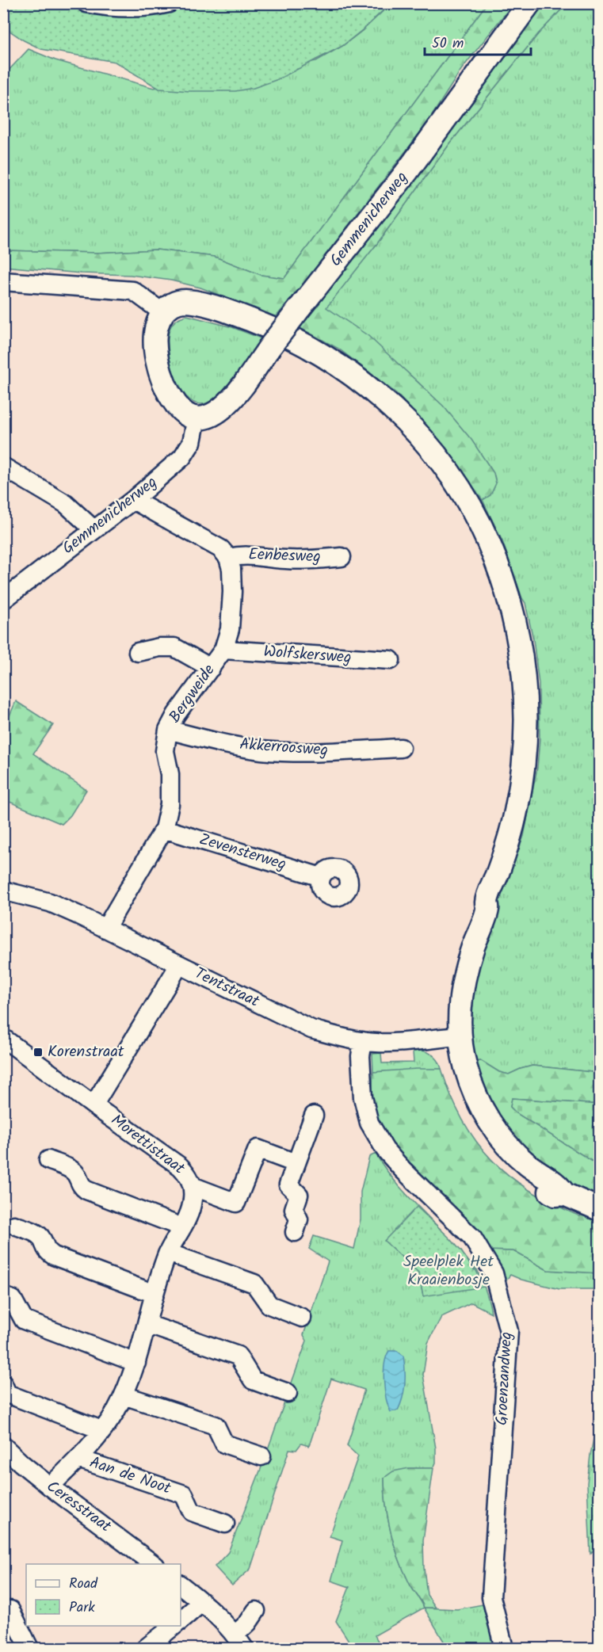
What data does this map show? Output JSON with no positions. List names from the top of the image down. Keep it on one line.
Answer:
{"streets":{"main road":["Gemmenicherweg"],"street":["Eenbesweg","Wolfskersweg","Bergweide","Akkerroosweg","Zevensterweg","Tentstraat","Morettistraat","Groenzandweg","Aan de Noot","Ceresstraat"]},"crossings":[["Eenbesweg","Bergweide"],["Wolfskersweg","Bergweide"],["Bergweide","Akkerroosweg"],["Bergweide","Zevensterweg"],["Bergweide","Tentstraat"],["Tentstraat","Groenzandweg"],["Morettistraat","Aan de Noot"],["Aan de Noot","Ceresstraat"]],"parks":["Speelplek Het Kraaienbosje"],"places":{"transit":["Korenstraat"]},"legend":["Road","Park"],"scale_bar":"50 m"}
